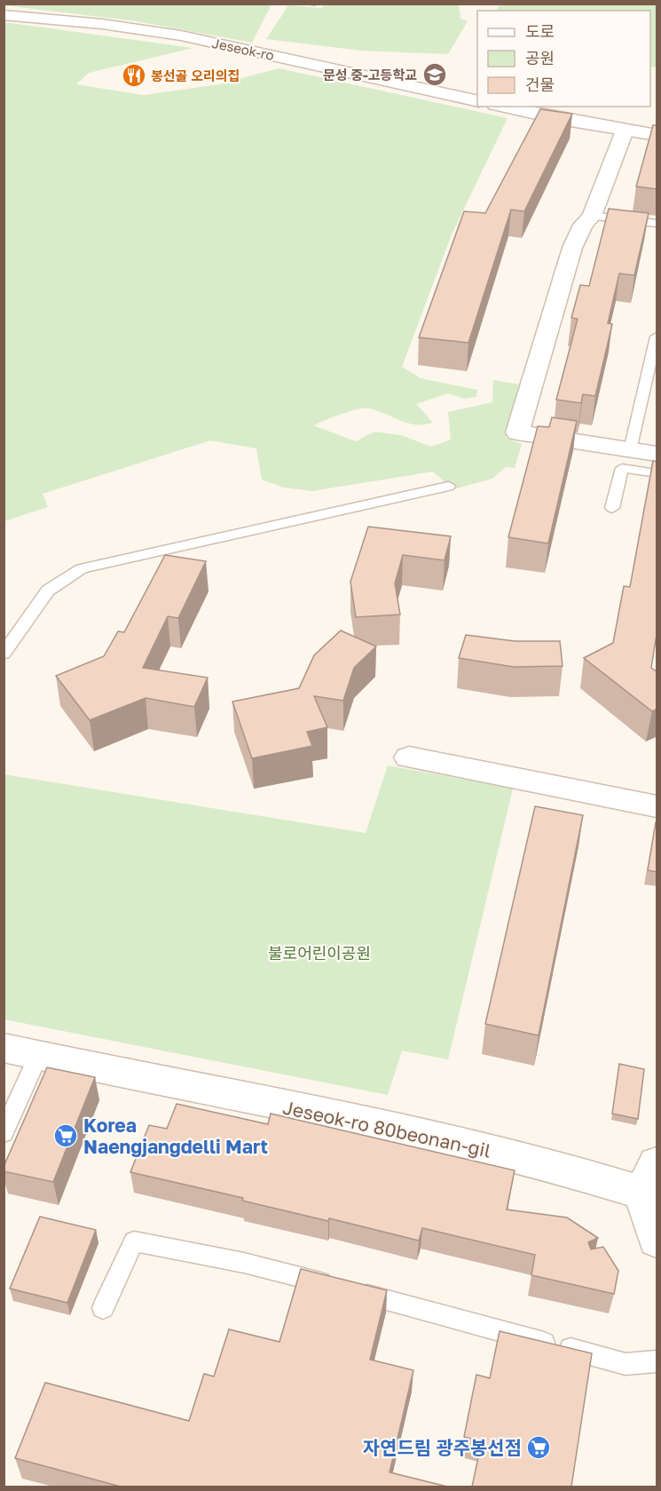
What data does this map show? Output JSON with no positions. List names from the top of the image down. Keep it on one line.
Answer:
{"streets":{"street":["Jeseok-ro","Jeseok-ro 80beonan-gil"]},"parks":["불로어린이공원"],"places":{"school or university":["문성 중-고등학교"],"restaurant":["봉선골 오리의집"],"supermarket":["Korea Naengjangdelli Mart","자연드림 광주봉선점"]},"legend":["도로","공원","건물"]}
